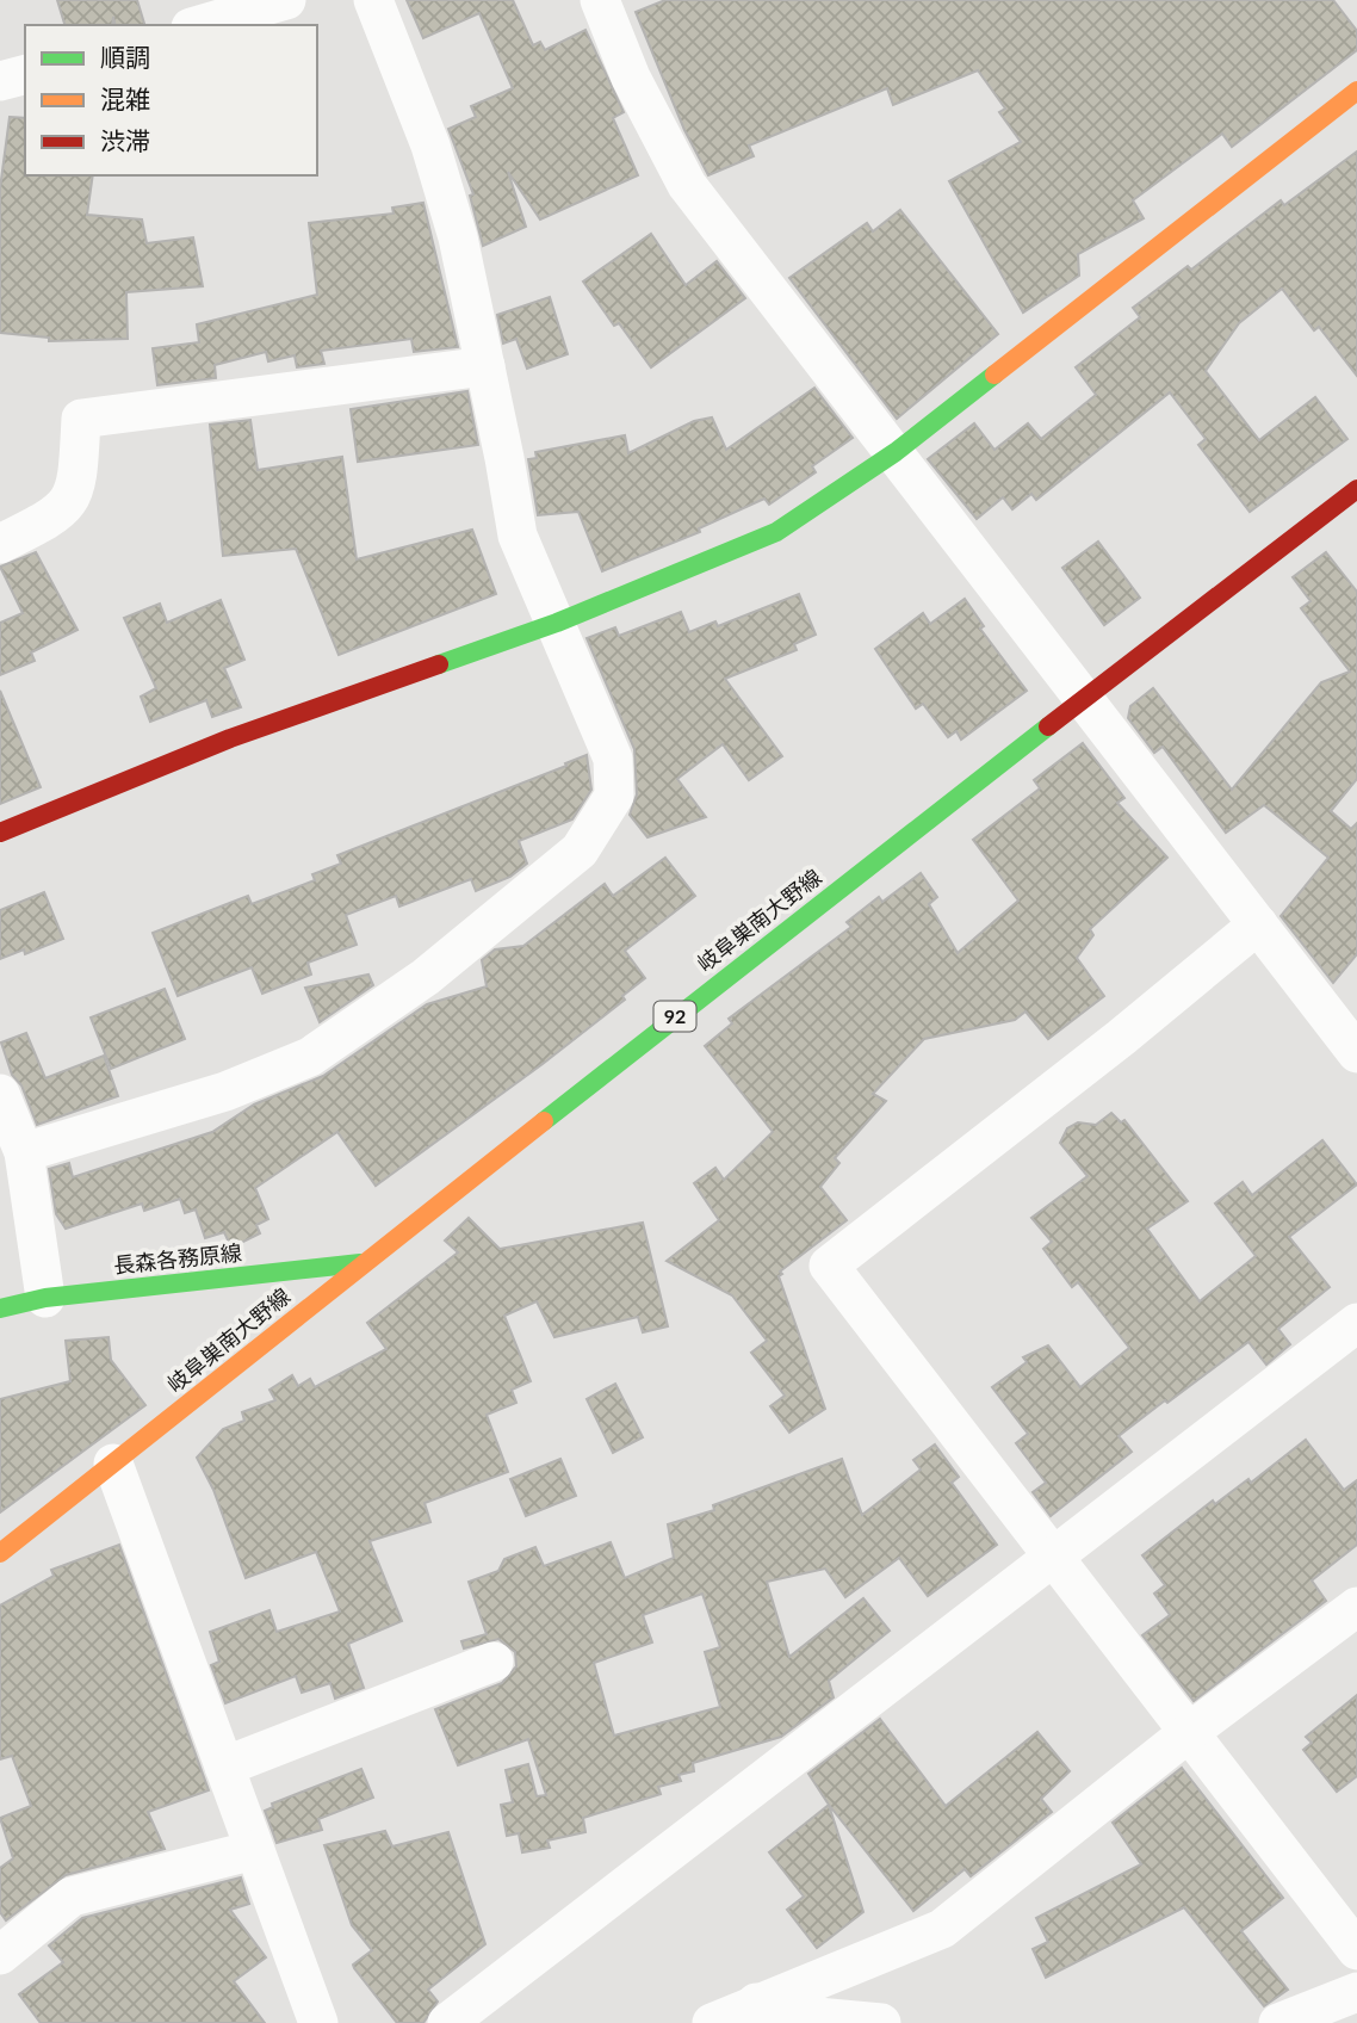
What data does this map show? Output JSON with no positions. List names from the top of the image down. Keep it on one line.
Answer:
{"streets":{"main road":["岐阜巣南大野線","92","長森各務原線"]},"crossings":[["岐阜巣南大野線","長森各務原線"]],"legend":["順調","混雑","渋滞"]}
